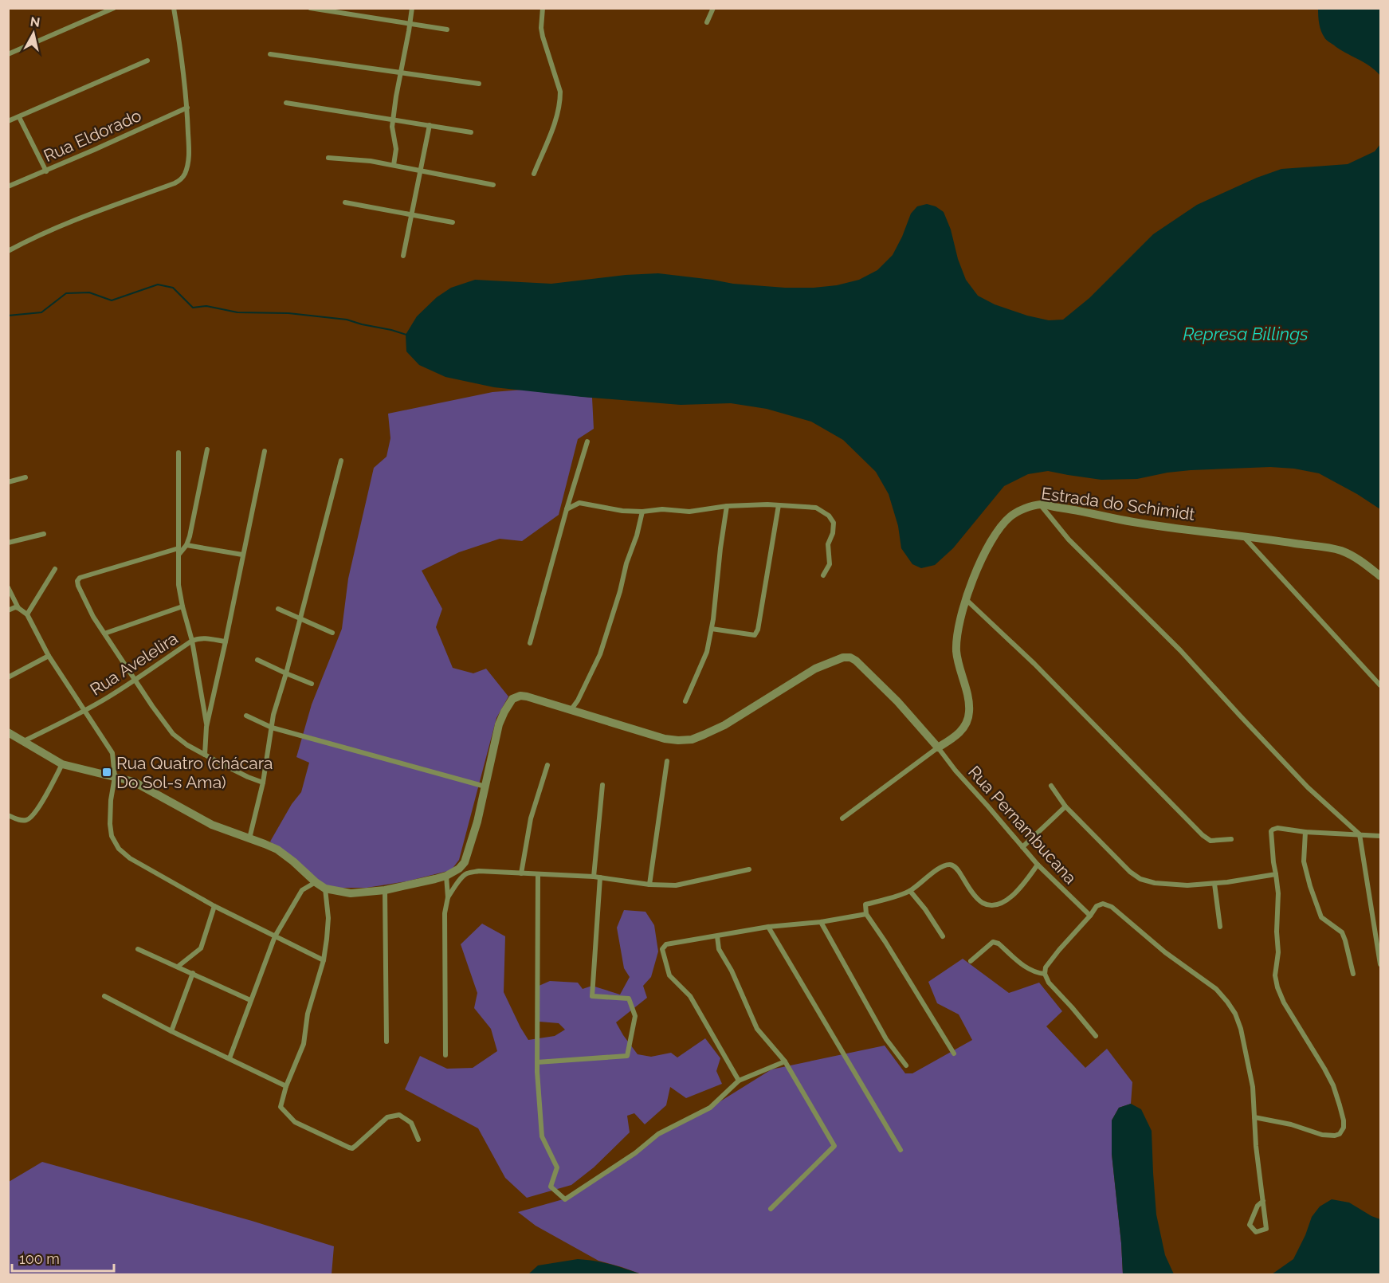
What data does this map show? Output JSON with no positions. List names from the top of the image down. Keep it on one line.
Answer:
{"streets":{"street":["Rua Eldorado","Estrada do Schimidt","Rua Avelelira","Rua Pernambucana"]},"crossings":[["Estrada do Schimidt","Rua Pernambucana"]],"water":["Represa Billings"],"places":{"transit":["Rua Quatro (chácara Do Sol-s Ama)"]},"scale_bar":"100 m","north":"top"}
